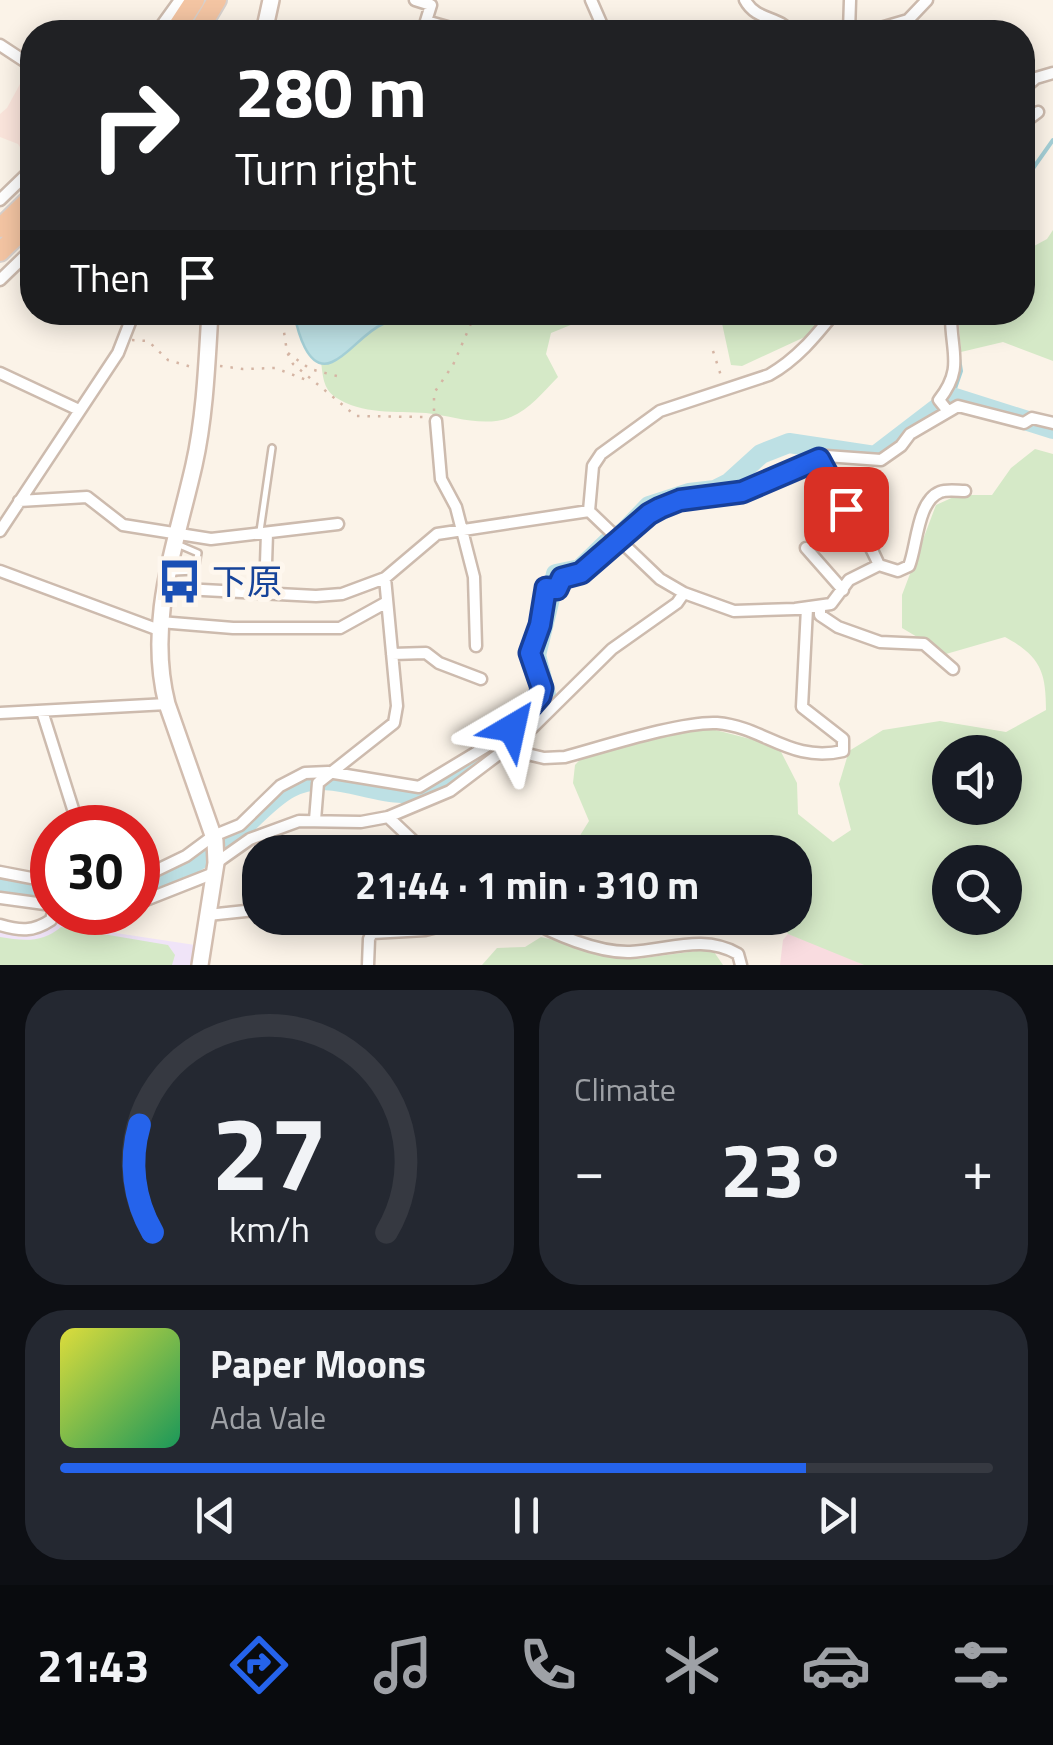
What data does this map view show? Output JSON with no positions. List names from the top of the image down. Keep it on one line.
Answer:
{"places":{"bus stop":["下原"]},"page":{"turn":["280 m","Turn right"],"then":"Then","limit":"30","trip":"21:44 · 1 min · 310 m","tile":"Climate","heat":["−","23°","+"],"song":["Paper Moons","Ada Vale"],"tabs":"21:43","gauge":["27","km/h"]}}
